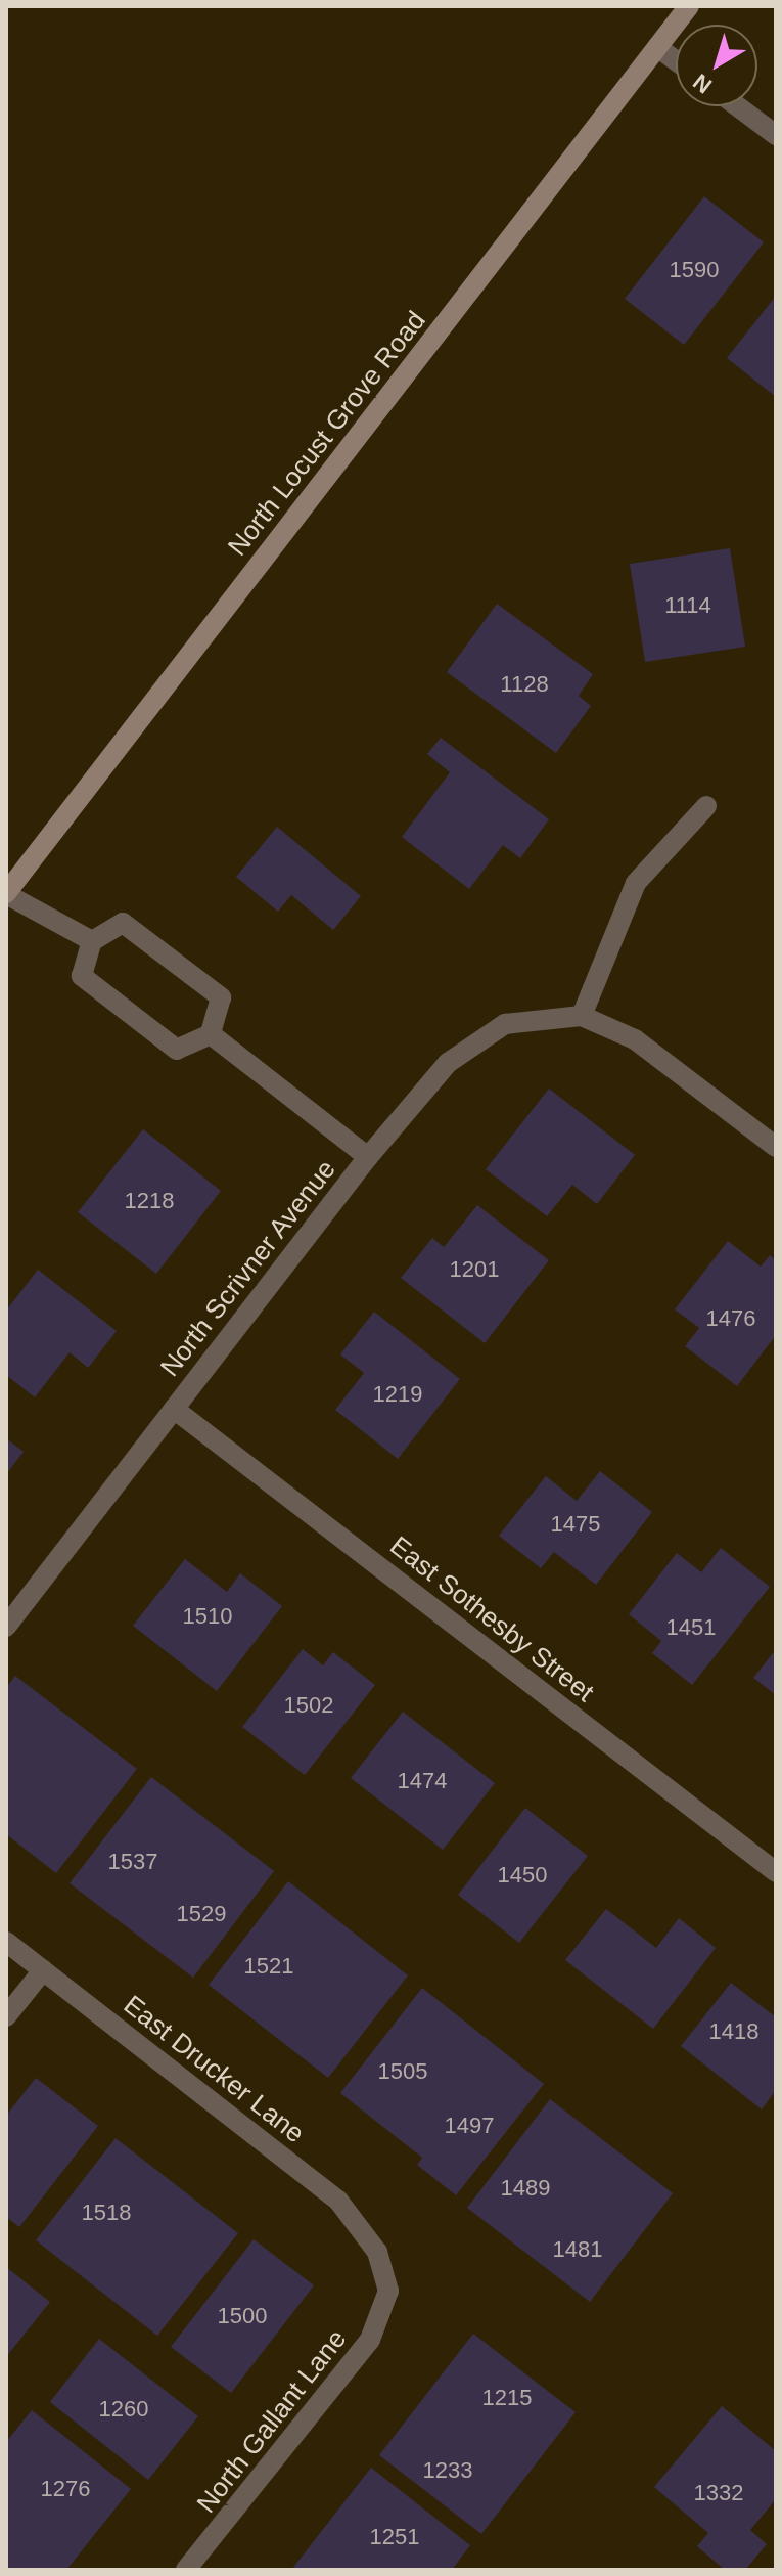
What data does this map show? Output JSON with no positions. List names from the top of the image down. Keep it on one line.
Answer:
{"streets":{"main road":["North Locust Grove Road"],"street":["North Scrivner Avenue","East Sothesby Street","East Drucker Lane","North Gallant Lane"]},"crossings":[["North Scrivner Avenue","East Sothesby Street"],["East Drucker Lane","North Gallant Lane"]],"house_numbers":["1590","1114","1128","1218","1201","1476","1219","1475","1510","1451","1502","1474","1537","1450","1529","1521","1418","1505","1497","1489","1518","1481","1500","1215","1260","1233","1276","1332","1251"],"north":"bottom left"}
